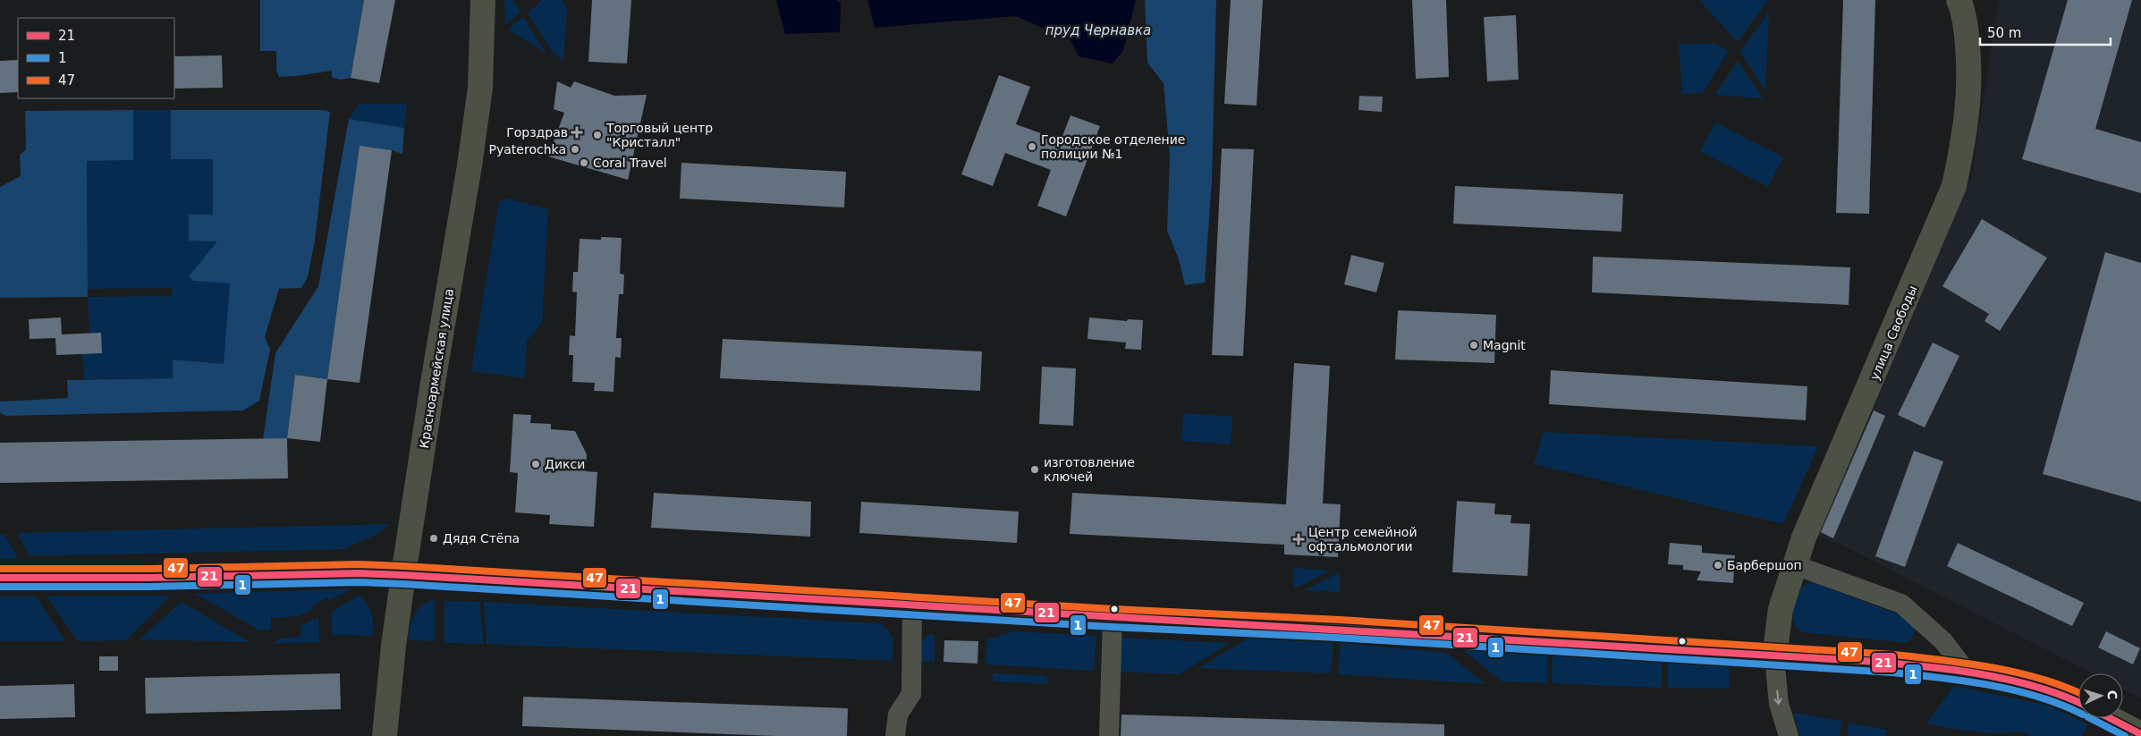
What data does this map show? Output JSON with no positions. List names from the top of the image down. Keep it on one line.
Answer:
{"streets":{"main road":["улица Свободы","Красноармейская улица"]},"water":["пруд Чернавка"],"places":{"health":["Горздрав","Центр семейной офтальмологии"],"other":["Торговый центр \"Кристалл\"","Городское отделение полиции №1","Pyaterochka","Coral Travel","Magnit","Дикси","изготовление ключей","Дядя Стёпа","Барбершоп"]},"lines":["transit line 47","transit line 21","transit line 1"],"legend":["21","1","47"],"scale_bar":"50 m","north":"right"}
